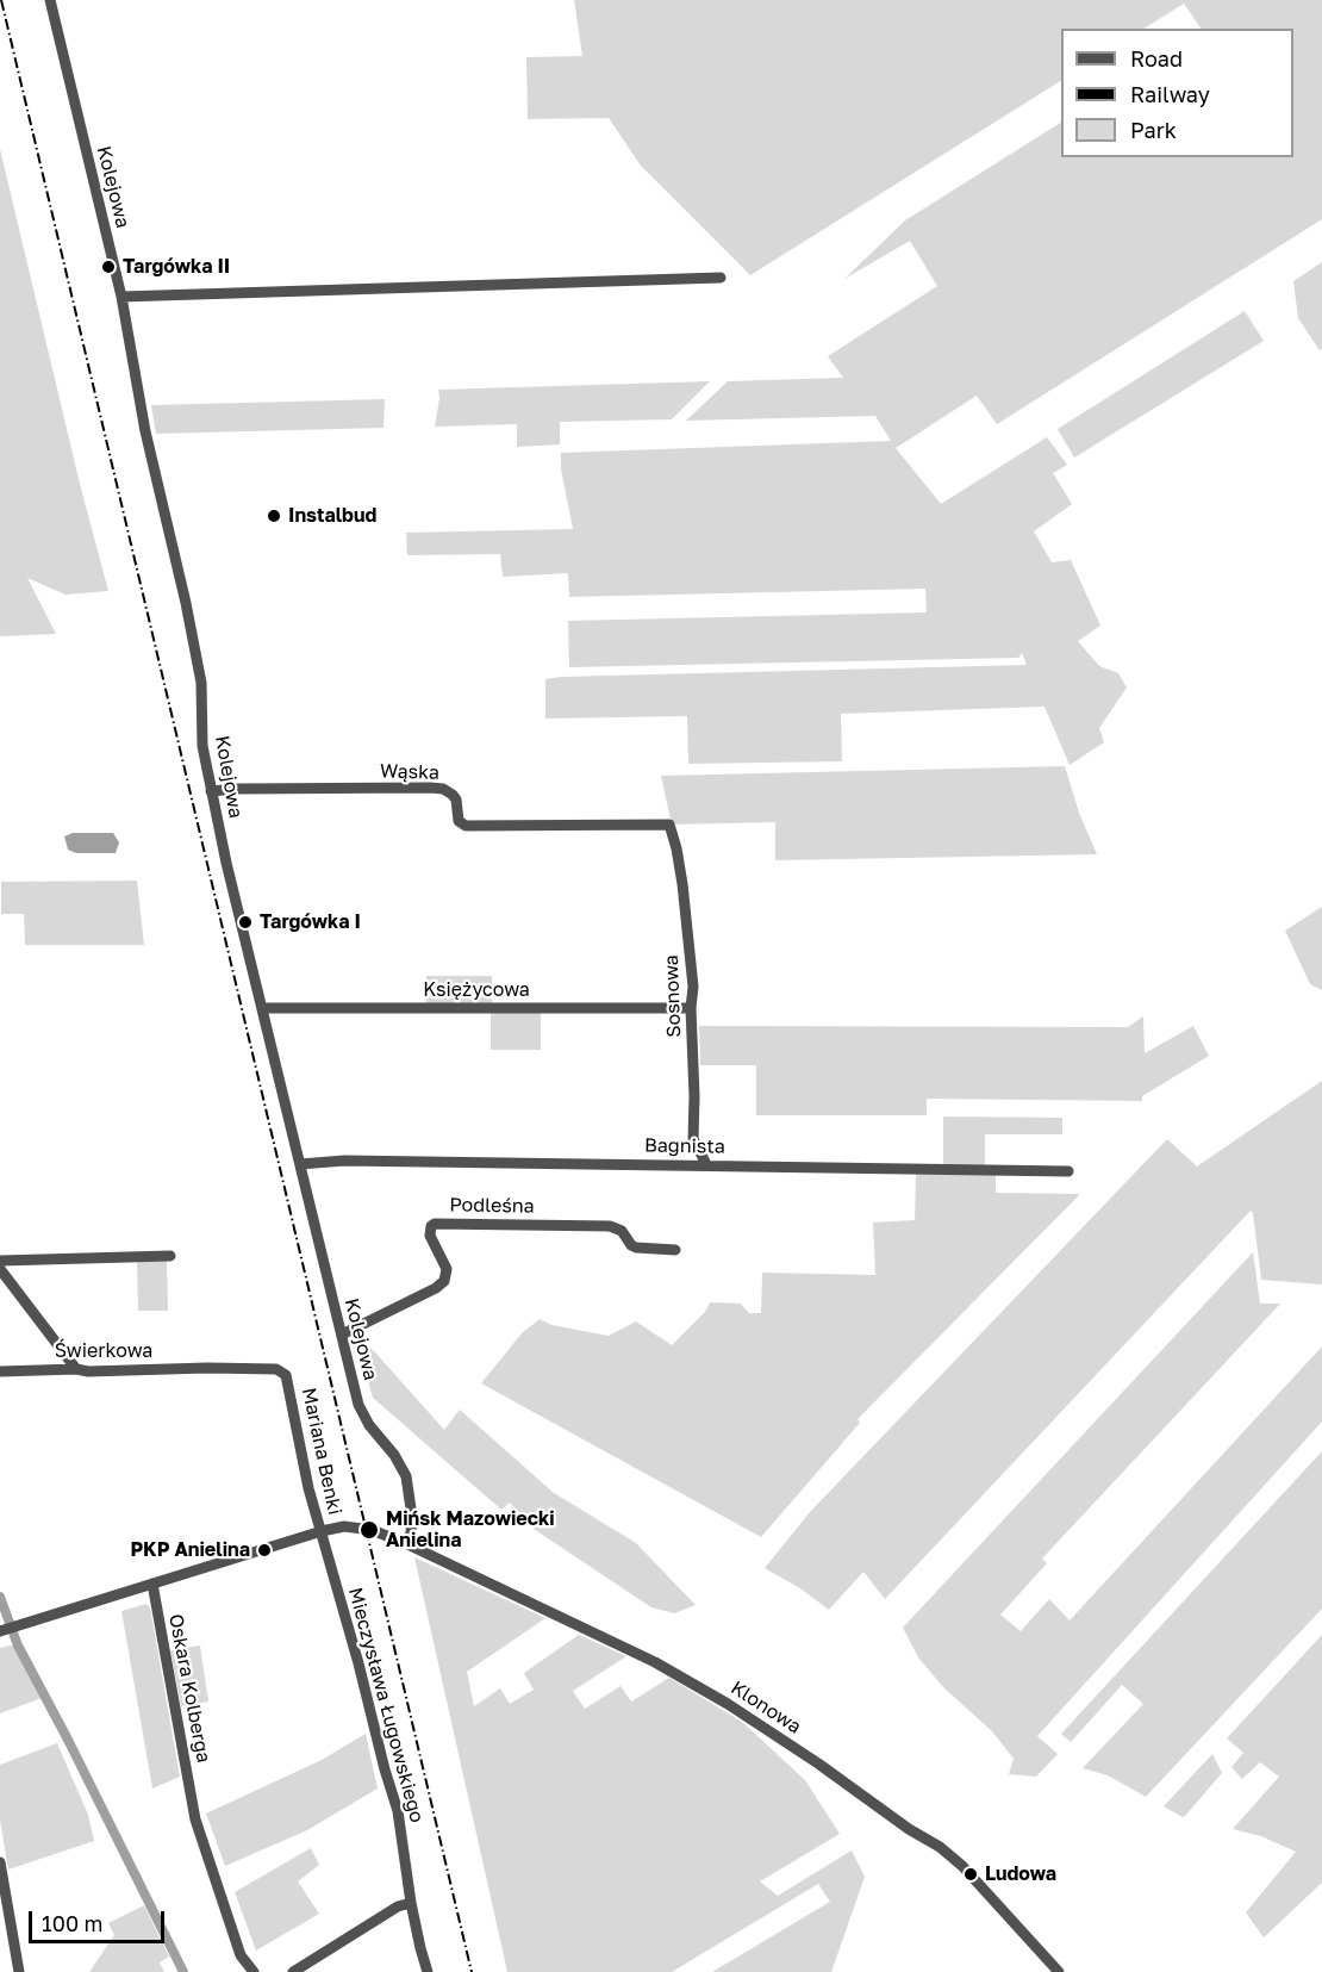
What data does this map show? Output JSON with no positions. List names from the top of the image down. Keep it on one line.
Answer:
{"streets":{"street":["Kolejowa","Wąska","Księżycowa","Sosnowa","Bagnista","Podleśna","Świerkowa","Mariana Benki","Oskara Kolberga","Mieczysława Ługowskiego","Klonowa"]},"crossings":[["Kolejowa","Wąska"],["Kolejowa","Księżycowa"],["Kolejowa","Bagnista"],["Kolejowa","Podleśna"],["Kolejowa","Klonowa"],["Wąska","Sosnowa"],["Księżycowa","Sosnowa"],["Sosnowa","Bagnista"],["Świerkowa","Mariana Benki"],["Mariana Benki","Mieczysława Ługowskiego"],["Mariana Benki","Klonowa"],["Oskara Kolberga","Klonowa"],["Mieczysława Ługowskiego","Klonowa"]],"places":["Targówka II","Instalbud","Targówka I","Mińsk Mazowiecki Anielina","PKP Anielina","Ludowa"],"legend":["Road","Railway","Park"],"scale_bar":"100 m"}
